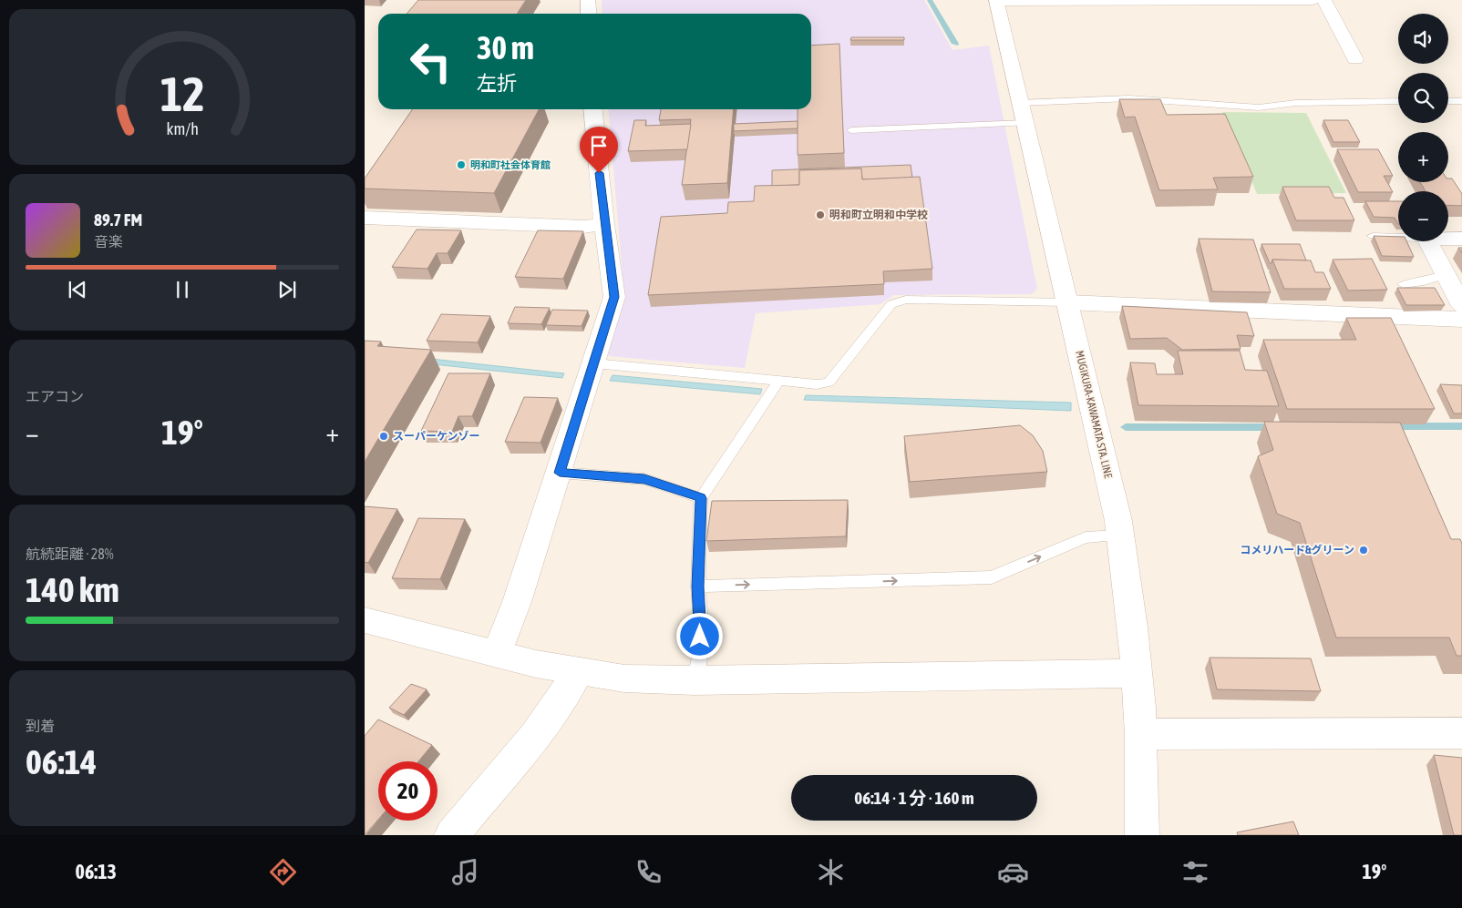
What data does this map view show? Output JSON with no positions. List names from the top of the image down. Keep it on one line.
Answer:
{"streets":{"street":["MUGIKURA-KAWAMATA STA. LINE"]},"places":["明和町社会体育館","明和町立明和中学校","スーパーケンゾー","コメリハード&グリーン"],"page":{"map_buttons":["+","−"],"turn":["30 m","左折"],"song":["89.7 FM","音楽"],"tile":["エアコン",["航続距離 · 28%","140 km"],["到着","06:14"]],"heat":["−","19°","+"],"limit":"20","trip":"06:14 · 1 分 · 160 m","tabs":["06:13","19°"],"gauge":["12","km/h"]}}
